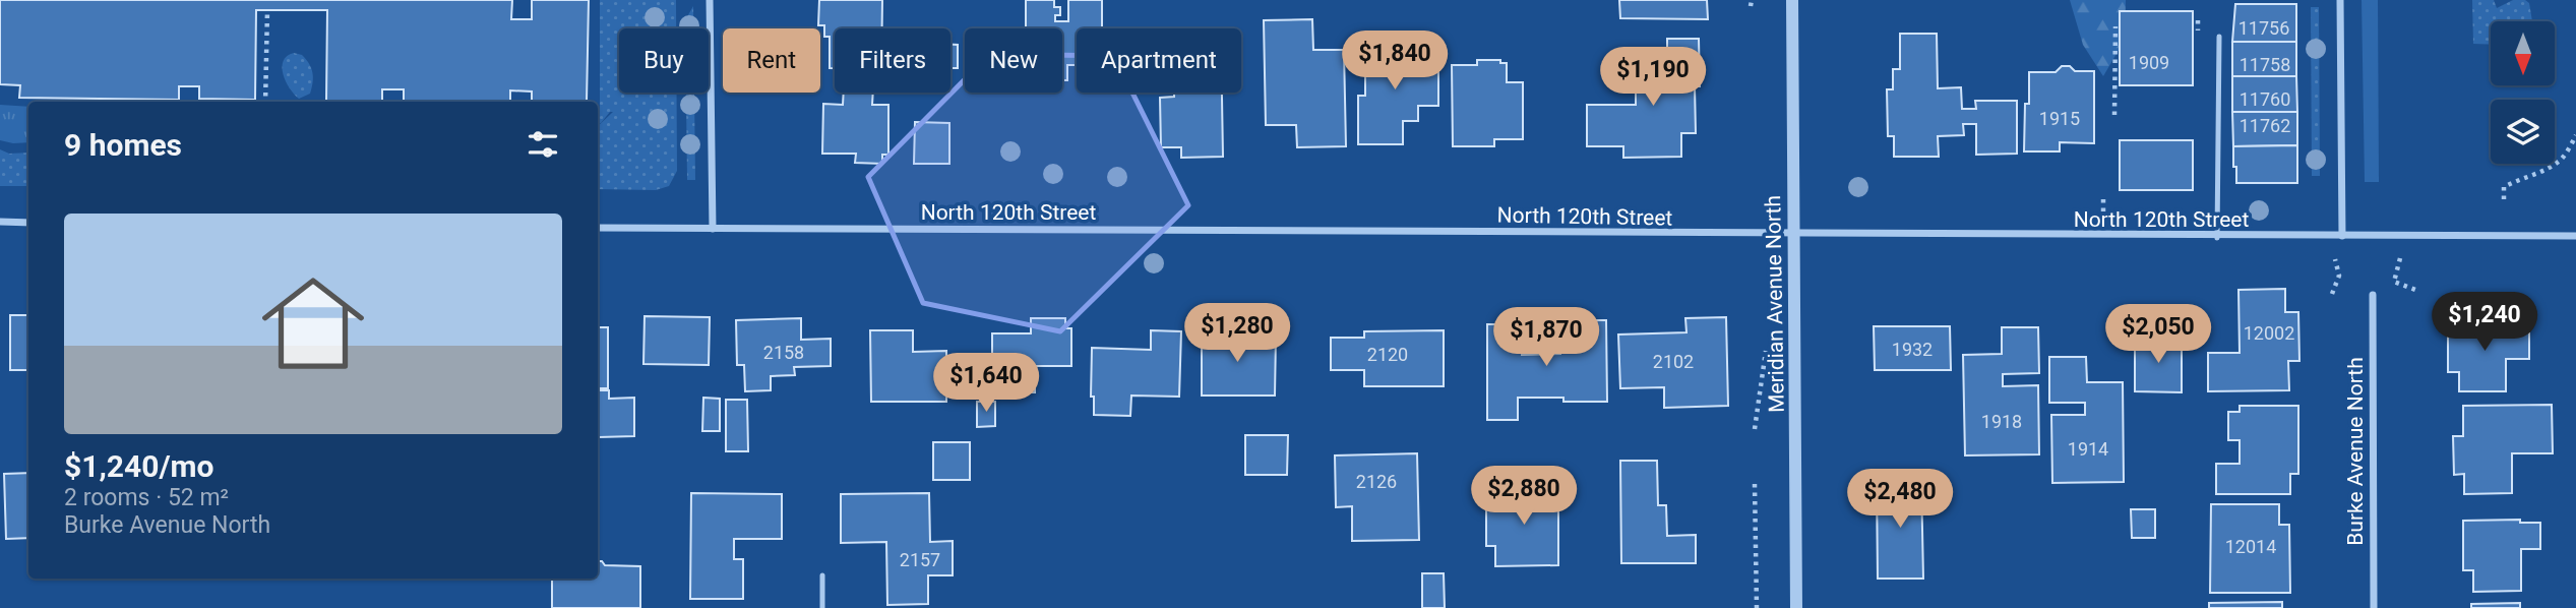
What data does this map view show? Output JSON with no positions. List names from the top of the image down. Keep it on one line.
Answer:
{"streets":{"street":["North 120th Street","Meridian Avenue North","Burke Avenue North"]},"crossings":[["North 120th Street","Meridian Avenue North"]],"house_numbers":["11756","1909","11758","11760","1915","11762","12002","1932","2158","2120","2102","1918","1914","2126","12014","2157"],"north":"bottom","page":{"chip":["Buy","Rent","Filters","New","Apartment"],"price":["$1,840","$1,190","$1,240","$1,280","$2,050","$1,870","$1,640","$2,880","$2,480"],"heading":"9 homes","list":[{"name":"$1,240/mo","note":"2 rooms · 52 m² · Burke Avenue North"}]}}
